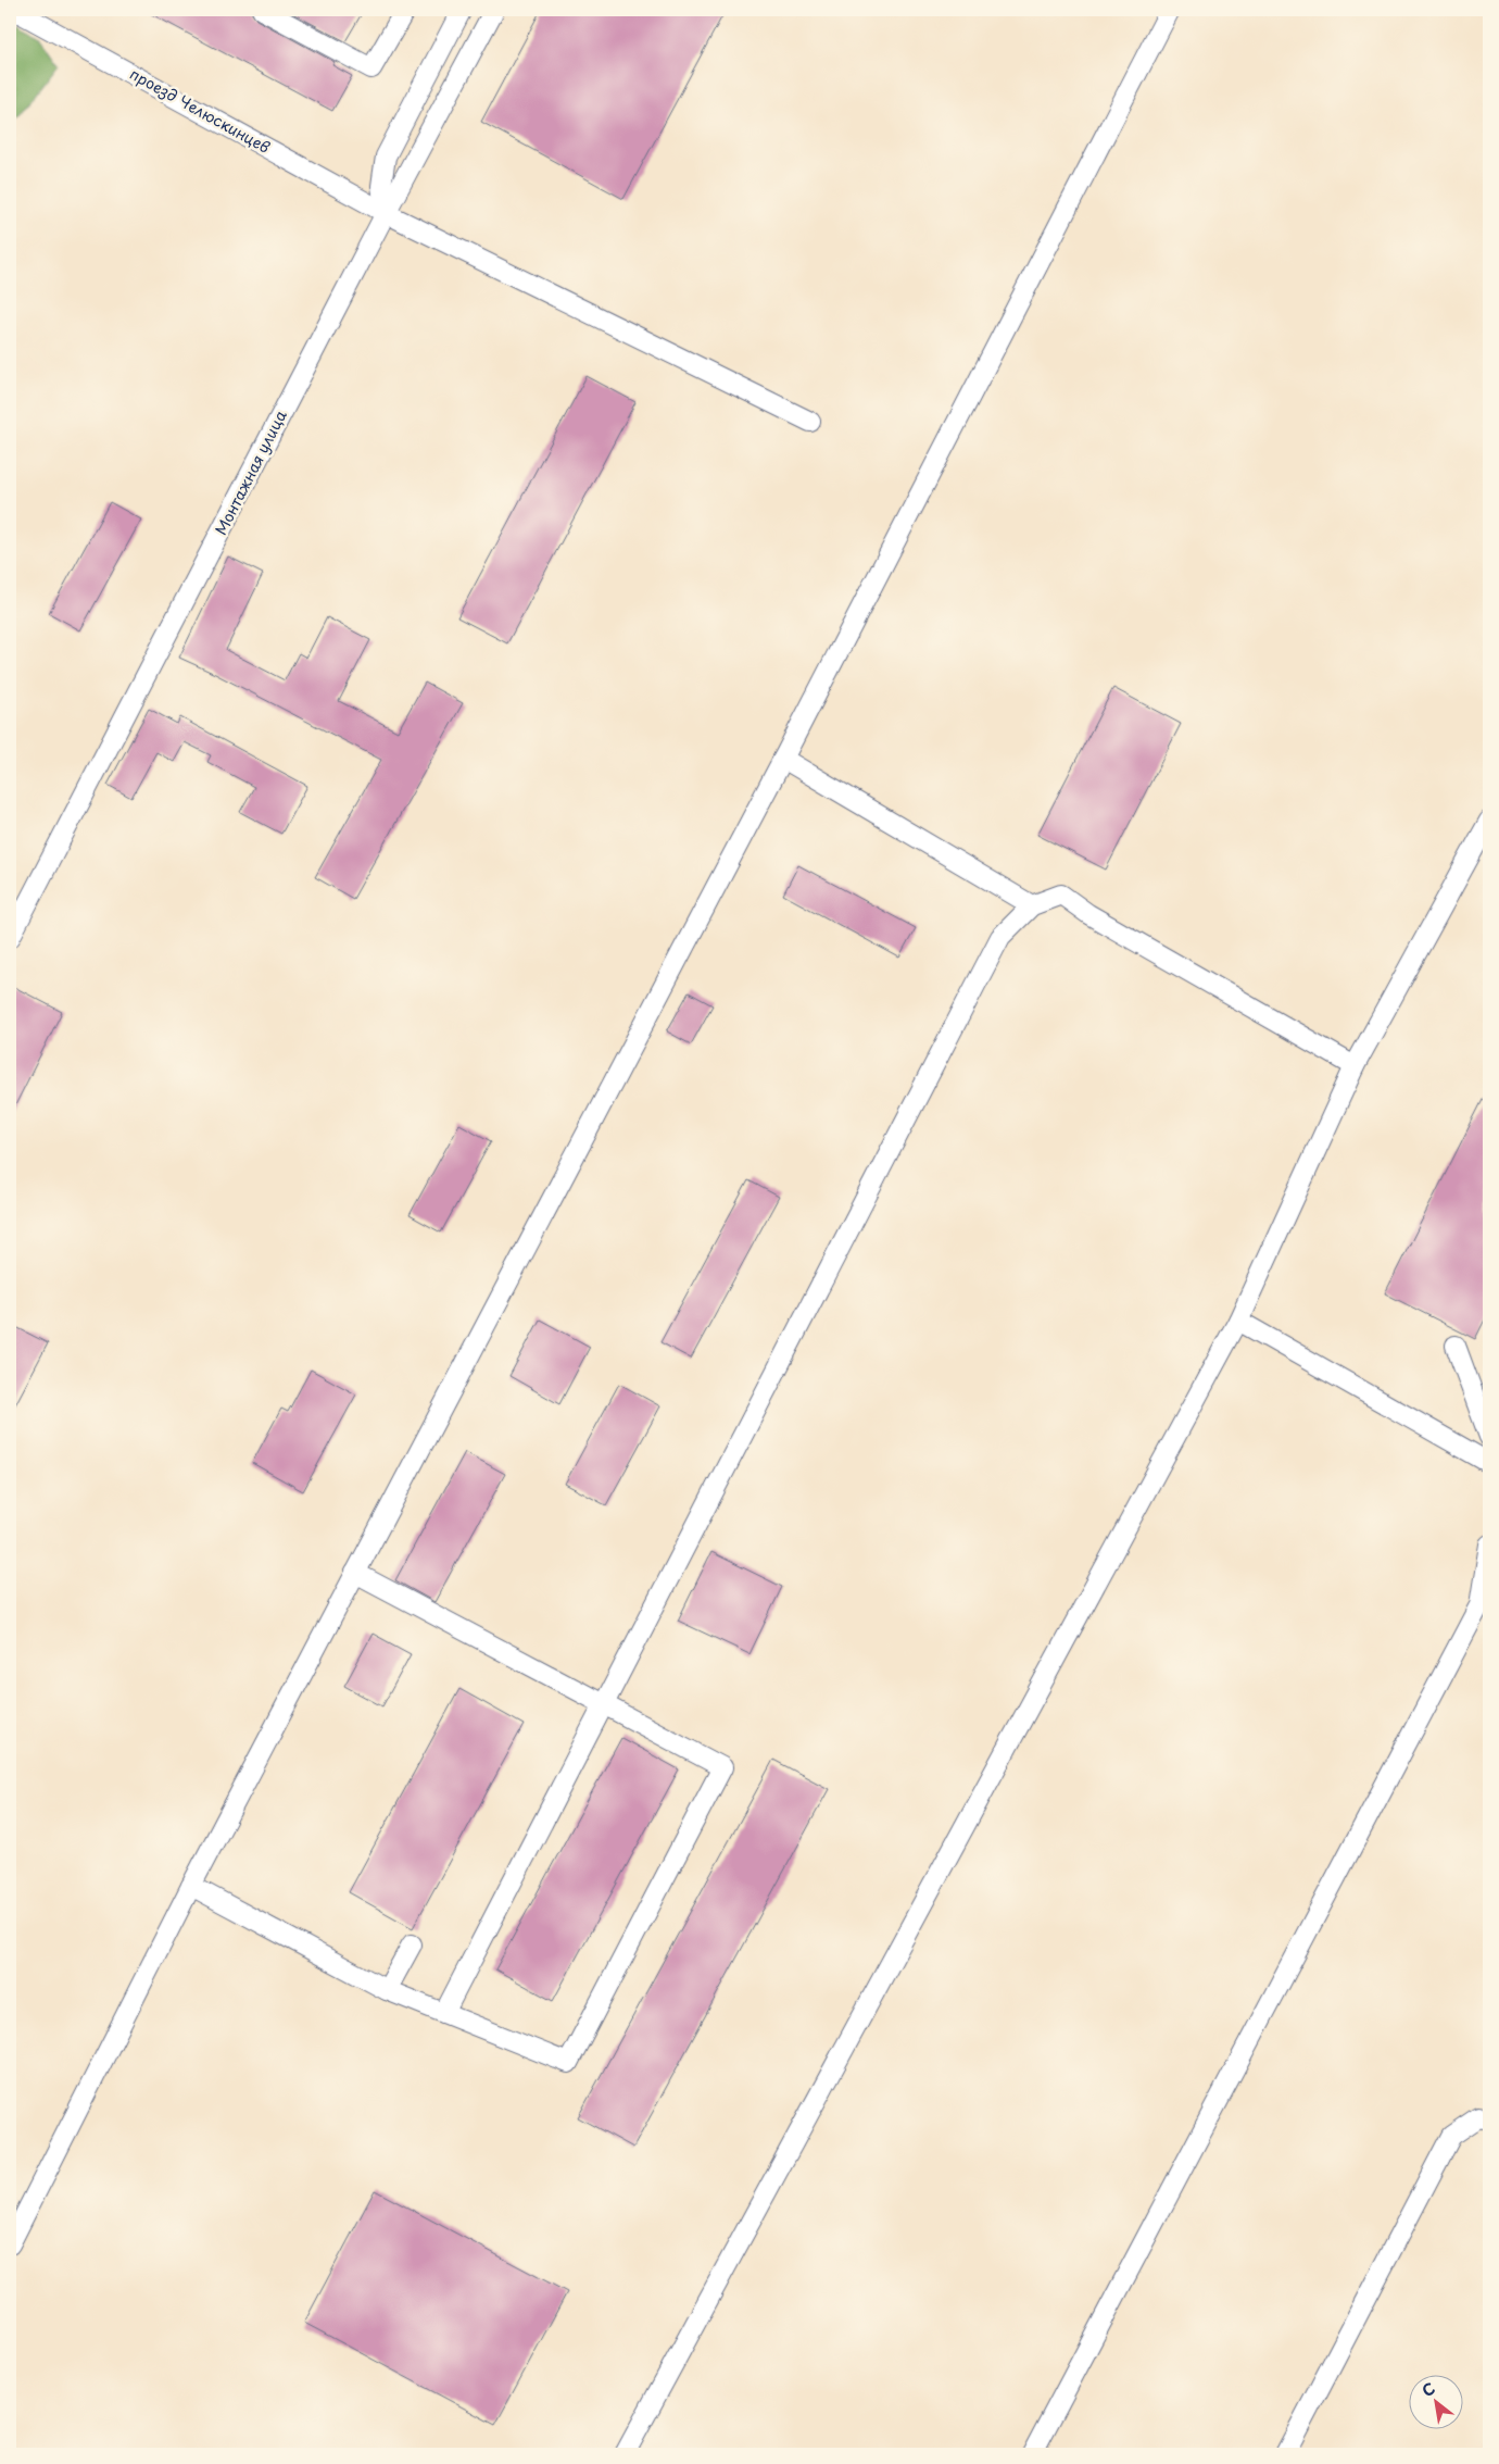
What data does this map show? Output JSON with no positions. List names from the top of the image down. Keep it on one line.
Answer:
{"streets":{"street":["проезд Челюскинцев","Монтажная улица"]},"crossings":[["проезд Челюскинцев","Монтажная улица"]],"north":"top left"}
